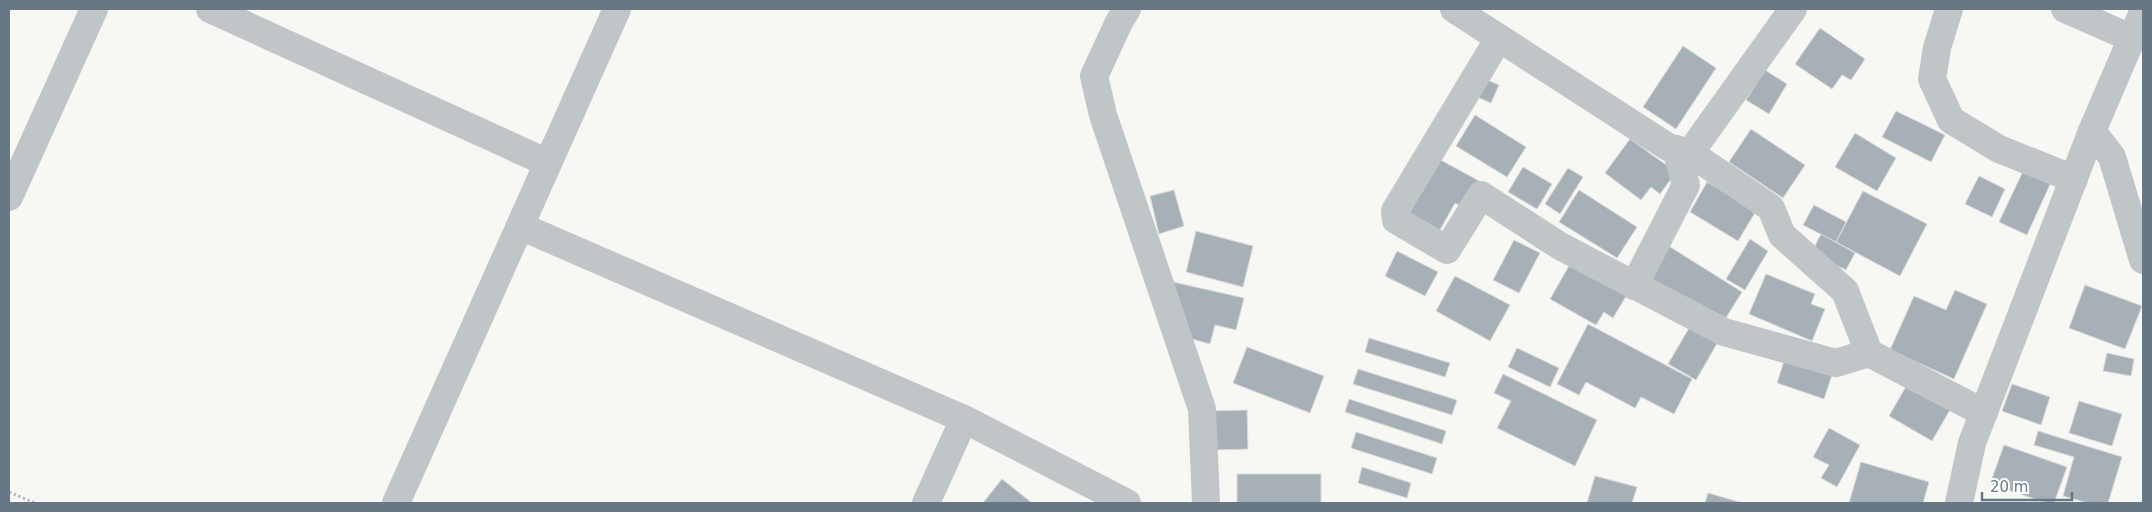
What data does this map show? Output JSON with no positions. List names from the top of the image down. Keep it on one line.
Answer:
{"scale_bar":"20 m"}
